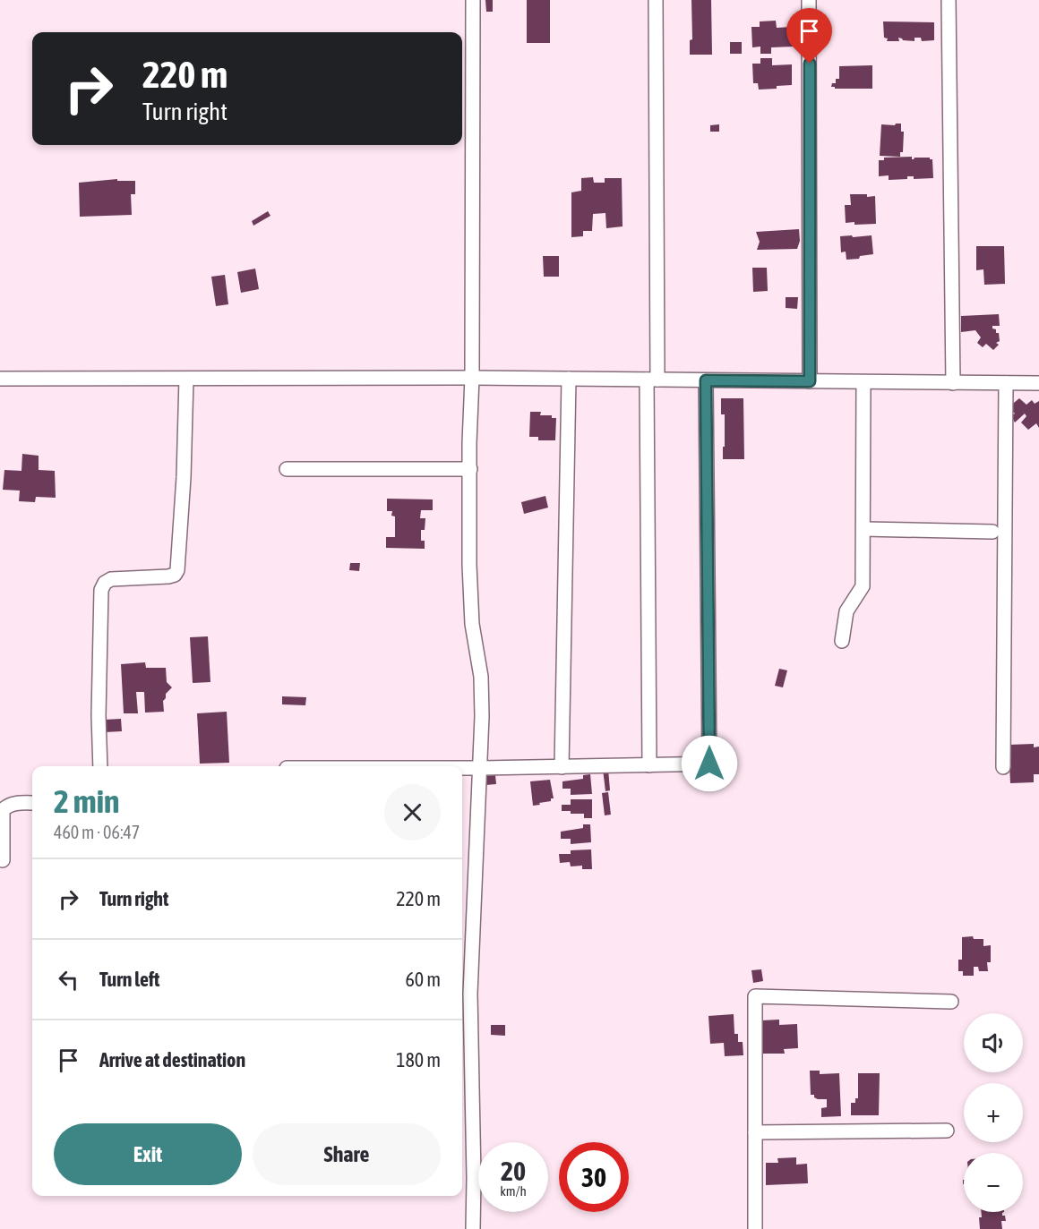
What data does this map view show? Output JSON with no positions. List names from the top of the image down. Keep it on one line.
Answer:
{"page":{"turn":["220 m","Turn right"],"heading":["2 min","460 m · 06:47"],"list":[{"name":"Turn right","value":"220 m"},{"name":"Turn left","value":"60 m"},{"name":"Arrive at destination","value":"180 m"}],"map_buttons":["+","−"],"buttons":["Exit","Share"],"speed":"20 km/h","limit":"30"}}
